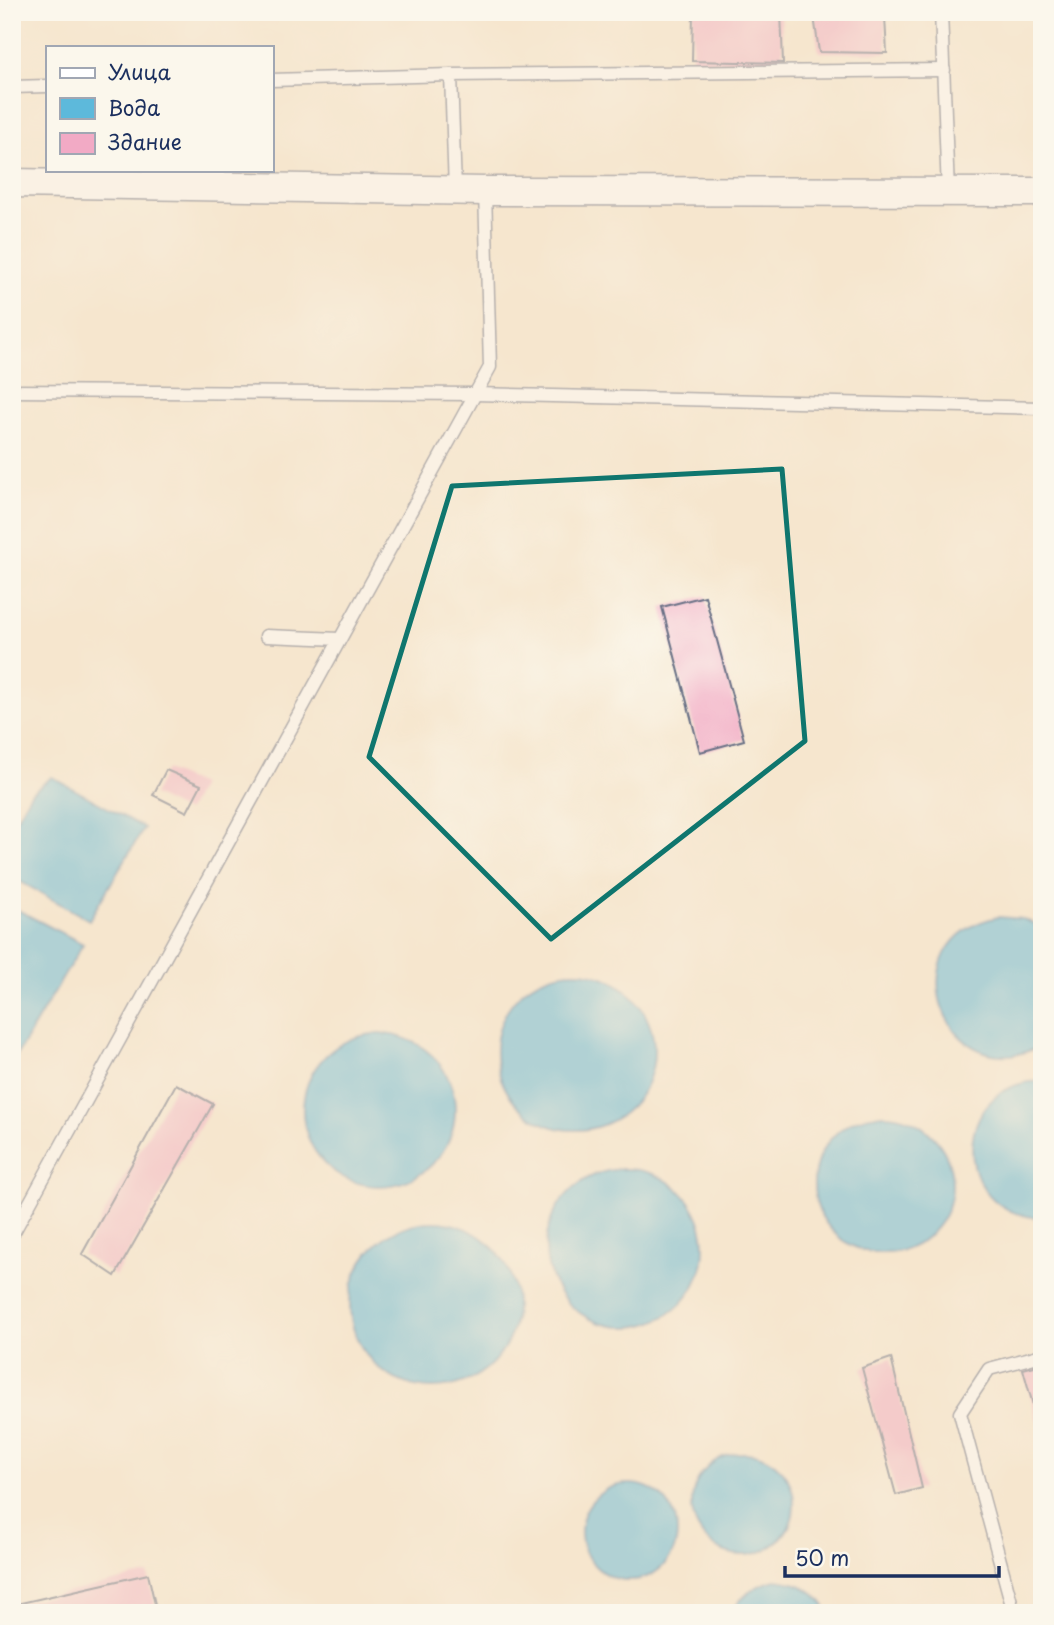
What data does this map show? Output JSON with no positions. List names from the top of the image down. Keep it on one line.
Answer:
{"legend":["Улица","Вода","Здание"],"scale_bar":"50 m"}
